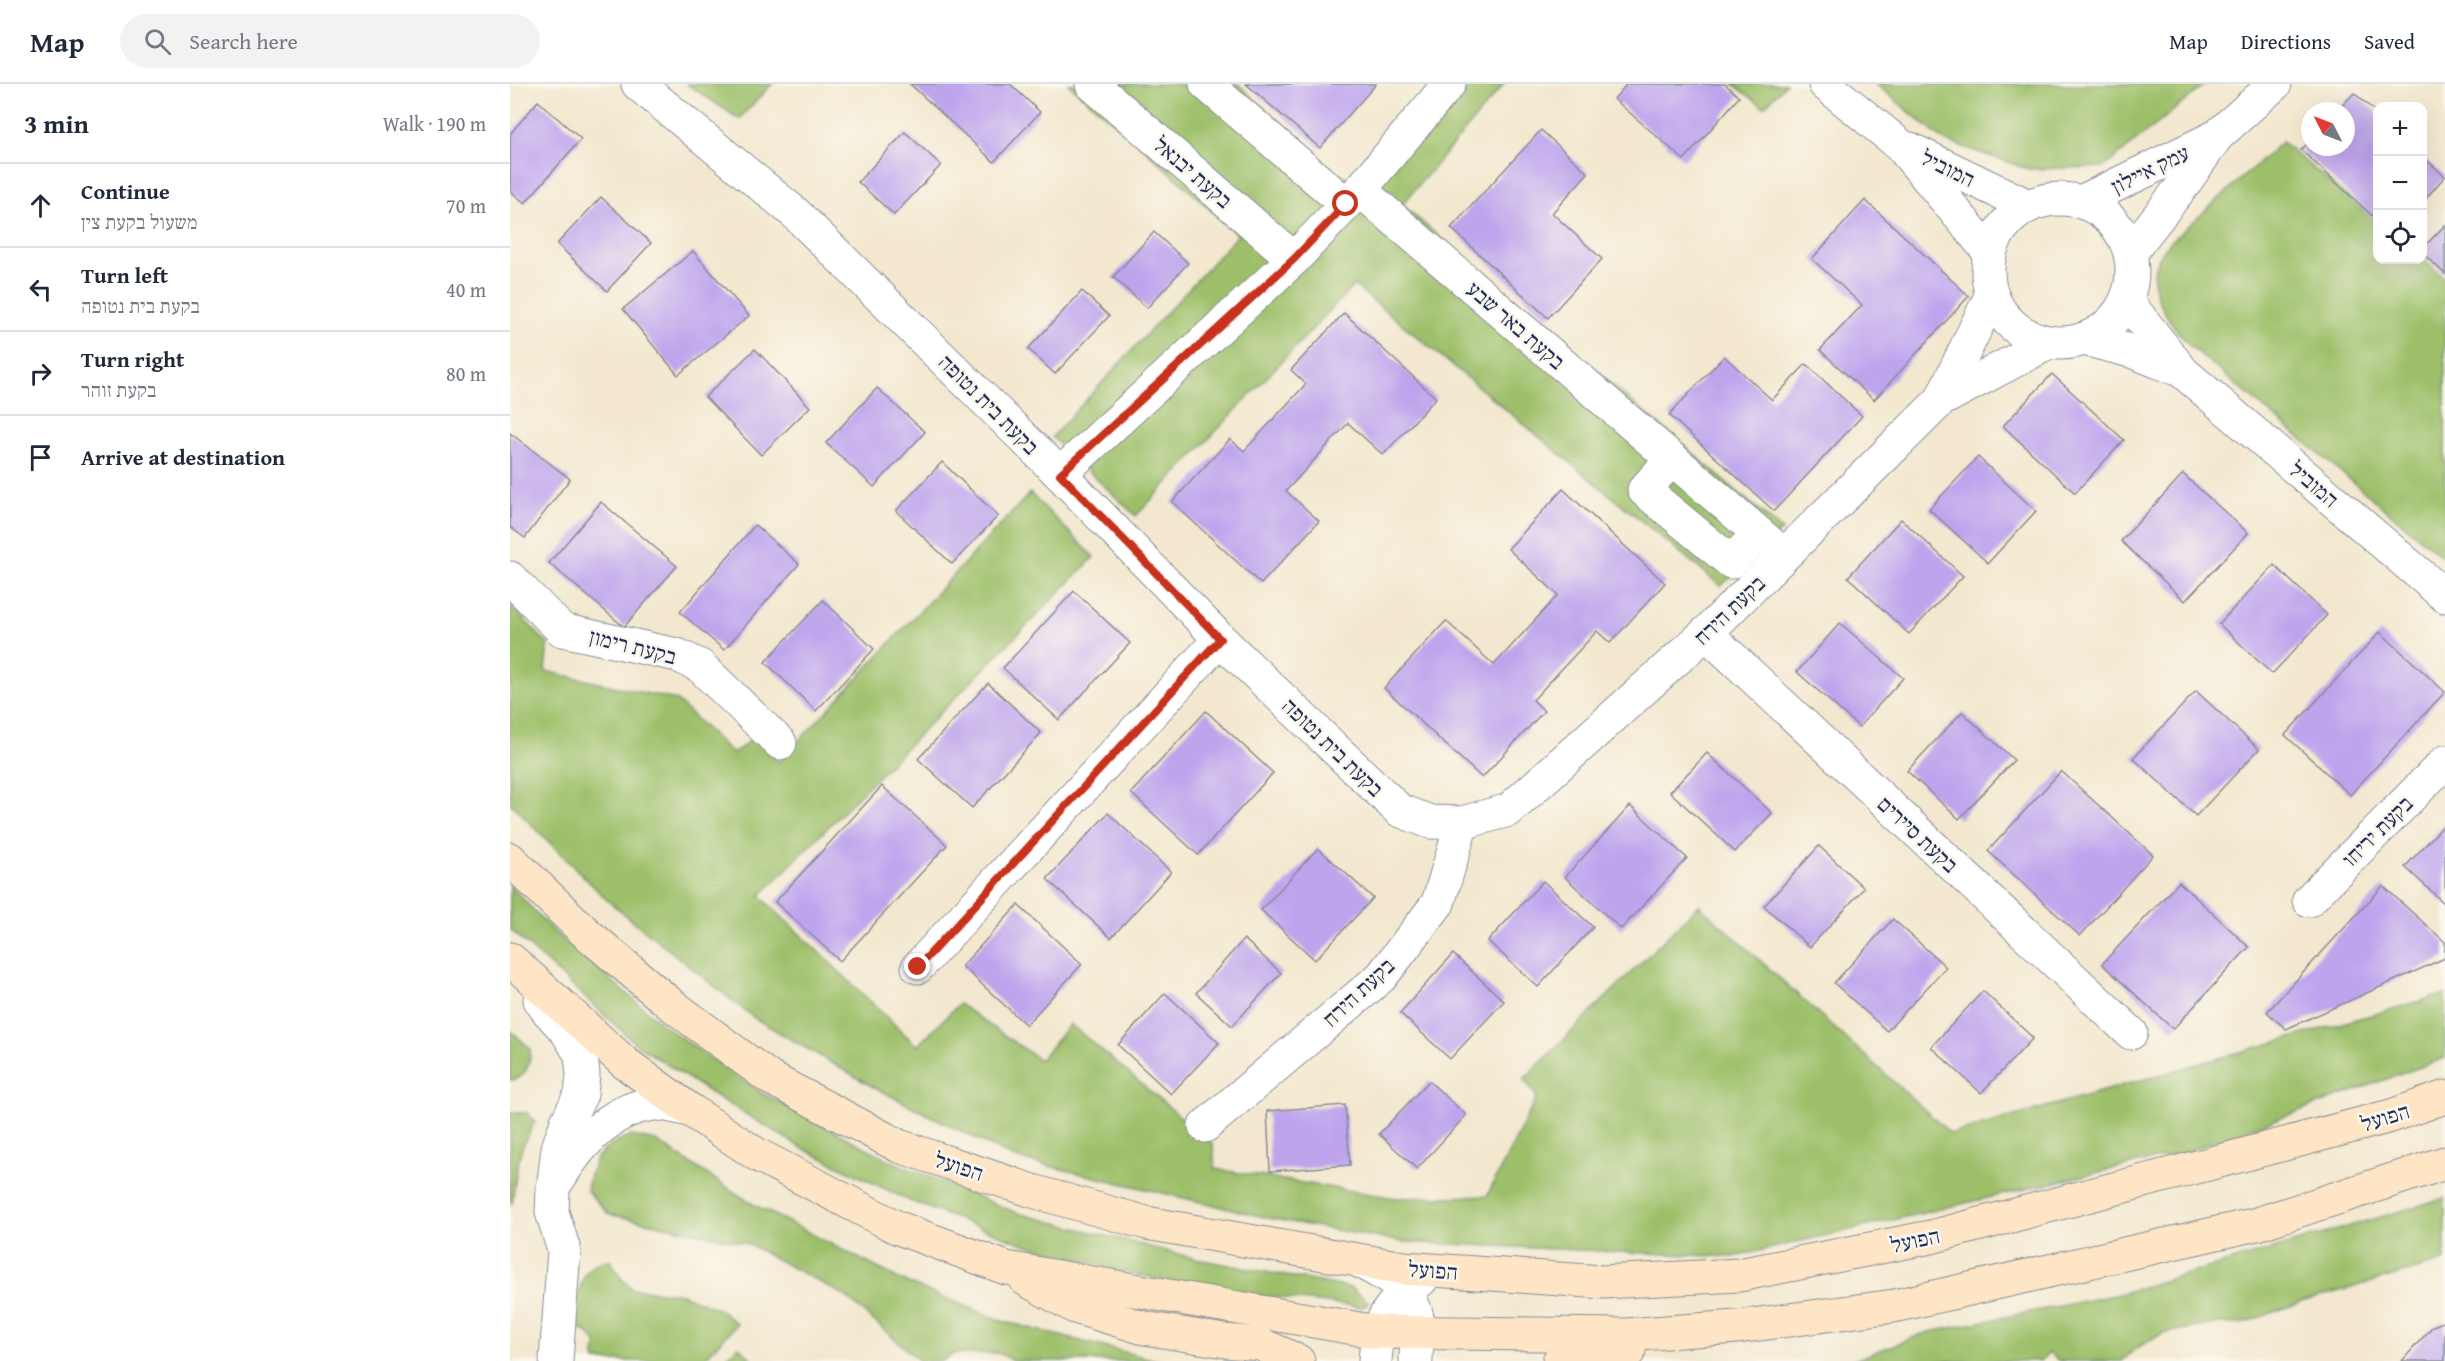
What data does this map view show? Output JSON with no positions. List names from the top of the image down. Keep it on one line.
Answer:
{"streets":{"main road":["הפועל"],"street":["המוביל","עמק איילון","בקעת יבנאל","בקעת באר שבע","בקעת בית נטופה","בקעת הירח","בקעת רימון","בקעת יריחו","בקעת סיירים"]},"crossings":[["המוביל","עמק איילון"],["המוביל","בקעת הירח"],["עמק איילון","בקעת הירח"],["בקעת באר שבע","בקעת הירח"],["בקעת בית נטופה","בקעת הירח"],["בקעת הירח","בקעת סיירים"]],"north":"top left","page":{"header":"Map","search":"Search here","nav":["Map","Directions","Saved"],"heading":["3 min","Walk · 190 m"],"map_buttons":["+","−"],"list":[["Continue","משעול בקעת צין","70 m"],["Turn left","בקעת בית נטופה","40 m"],["Turn right","בקעת זוהר","80 m"],"Arrive at destination"]}}
